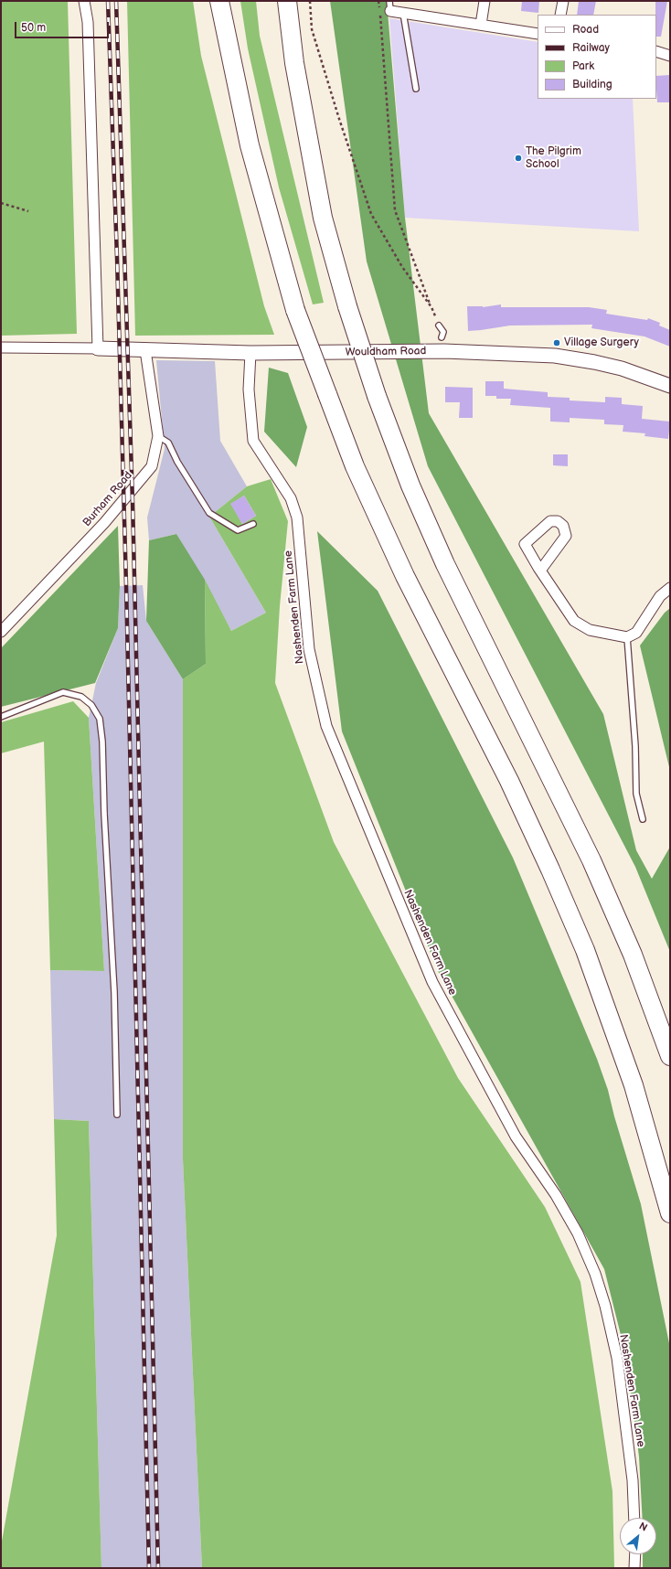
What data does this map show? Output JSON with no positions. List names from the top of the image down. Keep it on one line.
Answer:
{"streets":{"street":["Wouldham Road","Burham Road","Nashenden Farm Lane"]},"crossings":[["Wouldham Road","Burham Road"],["Wouldham Road","Nashenden Farm Lane"]],"places":["The Pilgrim School","Village Surgery"],"legend":["Road","Railway","Park","Building"],"scale_bar":"50 m","north":"top right"}
